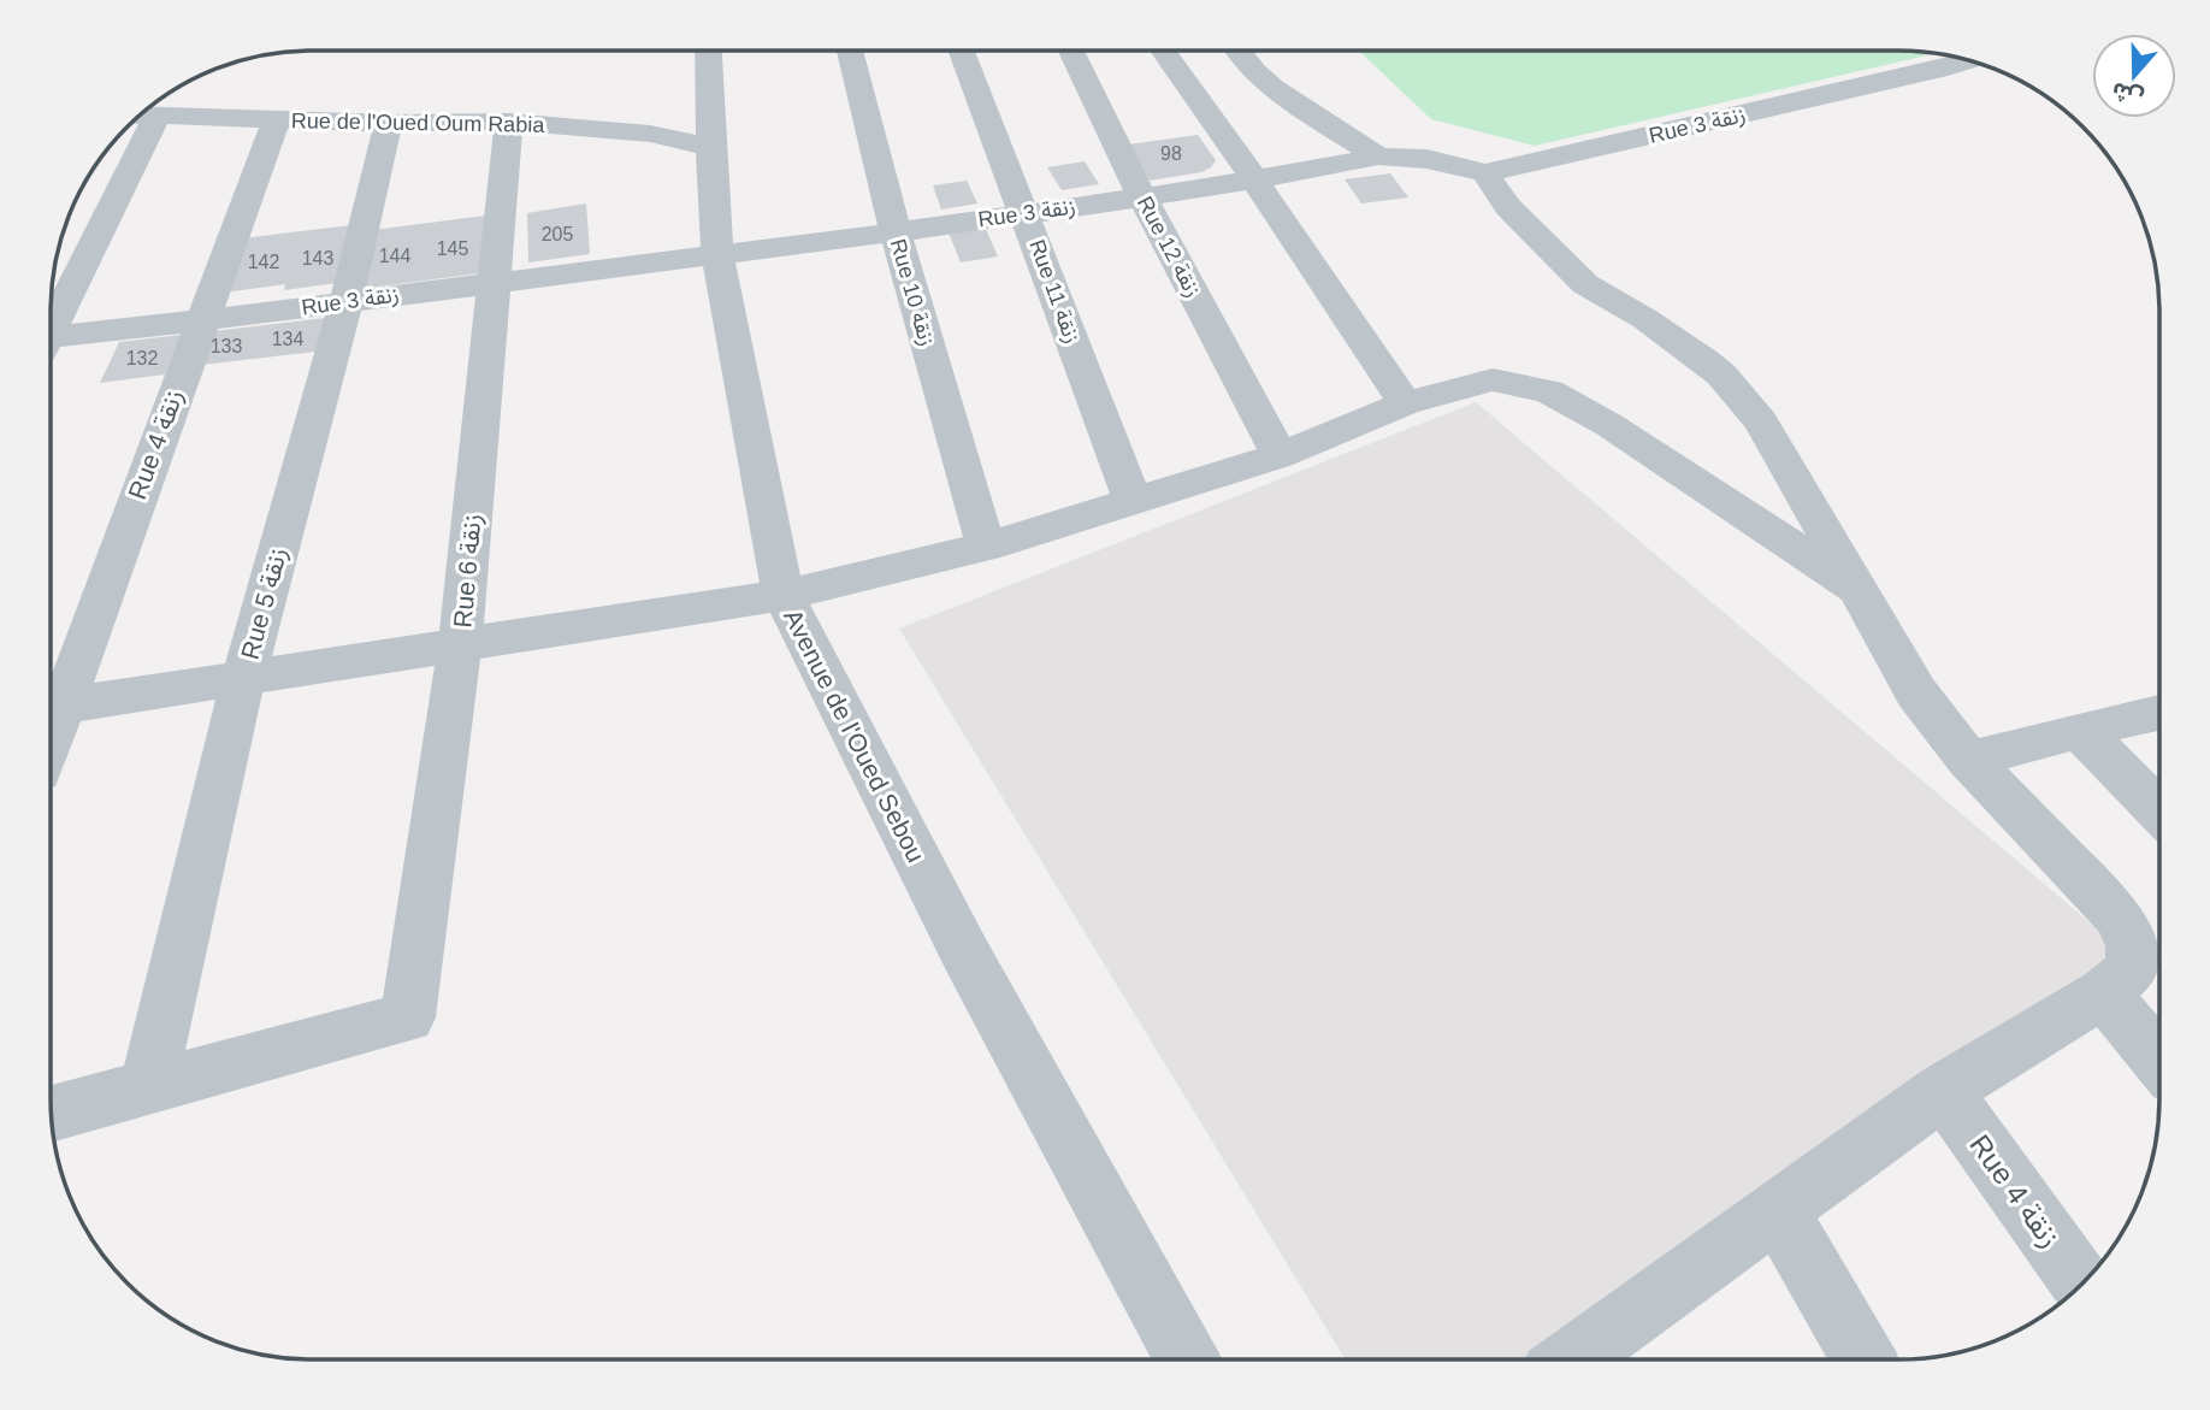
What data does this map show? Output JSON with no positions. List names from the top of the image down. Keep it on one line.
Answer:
{"streets":{"street":["Rue de l'Oued Oum Rabia","Rue 3 زنقة","Rue 12 زنقة","Rue 11 زنقة","Rue 10 زنقة","Rue 4 زنقة","Rue 6 زنقة","Rue 5 زنقة","Avenue de l'Oued Sebou"]},"crossings":[["Rue de l'Oued Oum Rabia","Rue 3 زنقة"],["Rue de l'Oued Oum Rabia","Rue 4 زنقة"],["Rue de l'Oued Oum Rabia","Rue 6 زنقة"],["Rue de l'Oued Oum Rabia","Rue 5 زنقة"],["Rue de l'Oued Oum Rabia","Avenue de l'Oued Sebou"],["Rue 3 زنقة","Rue 12 زنقة"],["Rue 3 زنقة","Rue 11 زنقة"],["Rue 3 زنقة","Rue 10 زنقة"],["Rue 3 زنقة","Rue 4 زنقة"],["Rue 3 زنقة","Rue 6 زنقة"],["Rue 3 زنقة","Rue 5 زنقة"],["Rue 3 زنقة","Avenue de l'Oued Sebou"],["Rue 6 زنقة","Rue 5 زنقة"]],"house_numbers":["98","205","145","144","143","142","134","133","132"],"north":"bottom"}
